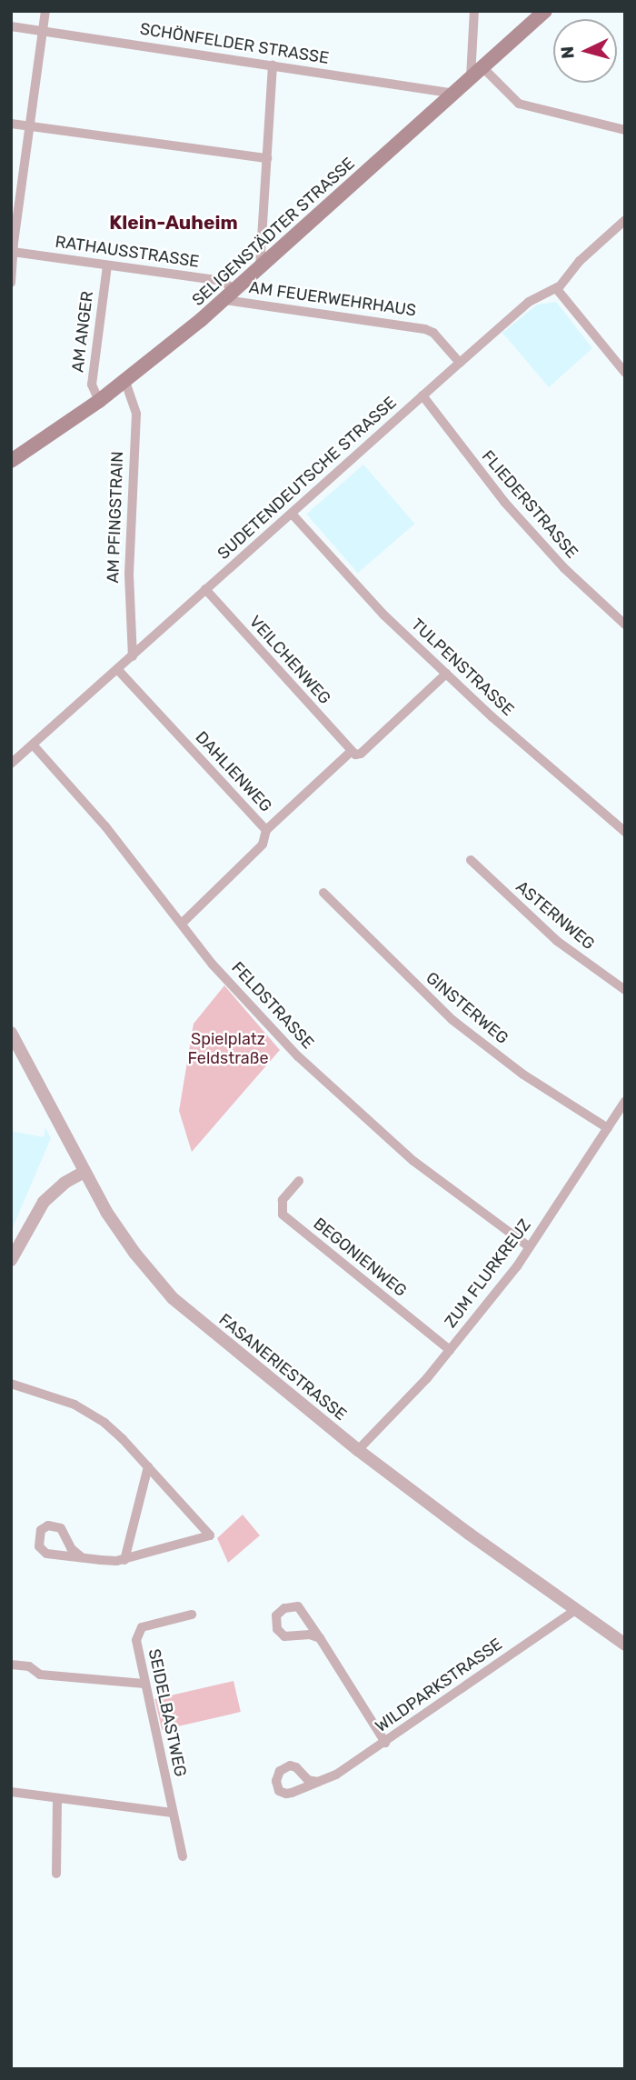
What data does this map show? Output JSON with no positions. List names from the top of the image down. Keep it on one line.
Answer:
{"streets":{"main road":["SELIGENSTÄDTER STRASSE"],"street":["SCHÖNFELDER STRASSE","RATHAUSSTRASSE","AM FEUERWEHRHAUS","AM ANGER","SUDETENDEUTSCHE STRASSE","FLIEDERSTRASSE","AM PFINGSTRAIN","VEILCHENWEG","TULPENSTRASSE","DAHLIENWEG","ASTERNWEG","FELDSTRASSE","GINSTERWEG","BEGONIENWEG","ZUM FLURKREUZ","FASANERIESTRASSE","WILDPARKSTRASSE","SEIDELBASTWEG"]},"crossings":[["SCHÖNFELDER STRASSE","SELIGENSTÄDTER STRASSE"],["SELIGENSTÄDTER STRASSE","RATHAUSSTRASSE"],["SELIGENSTÄDTER STRASSE","AM FEUERWEHRHAUS"],["SELIGENSTÄDTER STRASSE","AM ANGER"],["SELIGENSTÄDTER STRASSE","AM PFINGSTRAIN"],["RATHAUSSTRASSE","AM FEUERWEHRHAUS"],["RATHAUSSTRASSE","AM ANGER"],["AM FEUERWEHRHAUS","SUDETENDEUTSCHE STRASSE"],["SUDETENDEUTSCHE STRASSE","FLIEDERSTRASSE"],["SUDETENDEUTSCHE STRASSE","AM PFINGSTRAIN"],["SUDETENDEUTSCHE STRASSE","VEILCHENWEG"],["SUDETENDEUTSCHE STRASSE","TULPENSTRASSE"],["SUDETENDEUTSCHE STRASSE","DAHLIENWEG"],["SUDETENDEUTSCHE STRASSE","FELDSTRASSE"],["DAHLIENWEG","FELDSTRASSE"],["FELDSTRASSE","ZUM FLURKREUZ"],["GINSTERWEG","ZUM FLURKREUZ"],["BEGONIENWEG","ZUM FLURKREUZ"],["ZUM FLURKREUZ","FASANERIESTRASSE"],["FASANERIESTRASSE","WILDPARKSTRASSE"]],"districts":["Klein-Auheim"],"parks":["Spielplatz Feldstraße"],"north":"left"}
